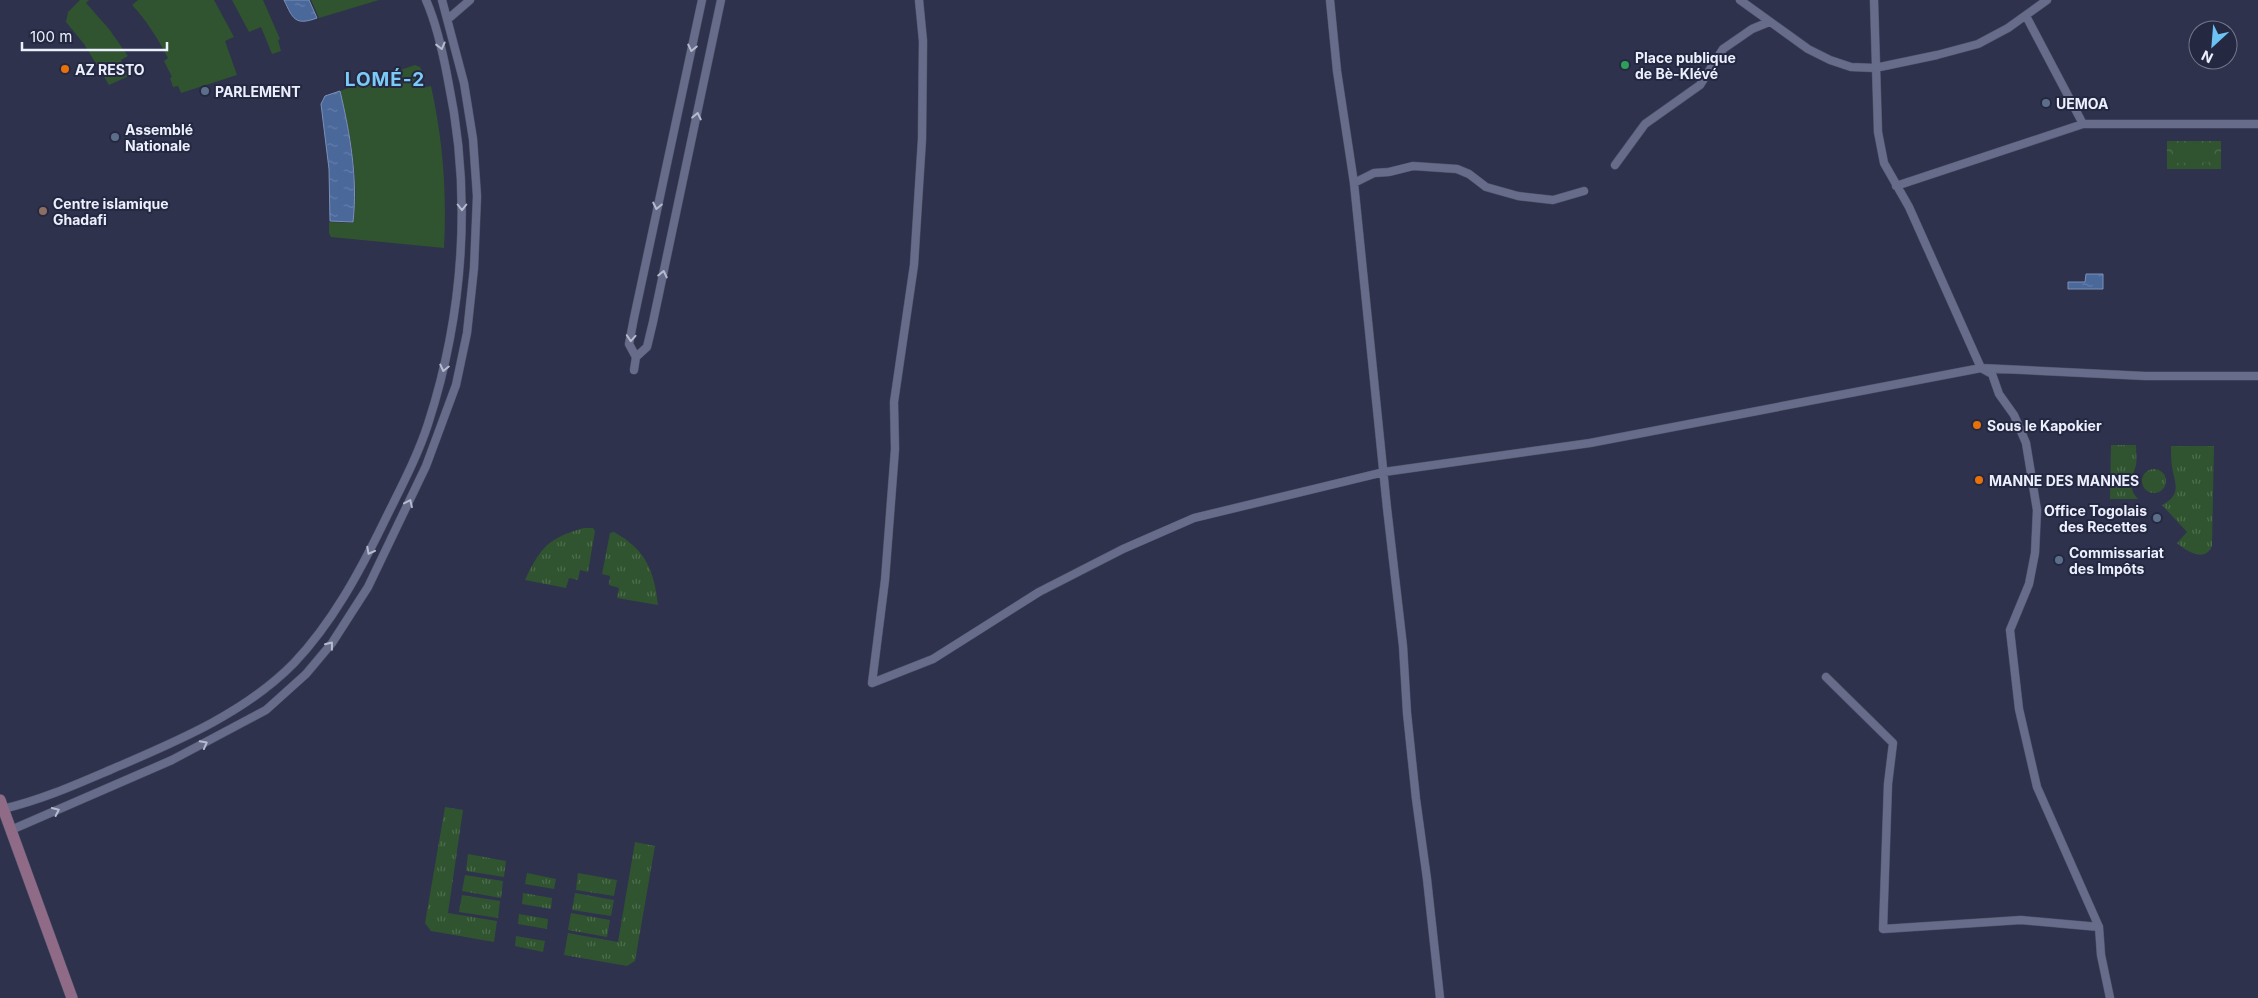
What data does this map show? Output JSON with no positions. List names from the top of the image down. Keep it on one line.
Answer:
{"districts":["LOMÉ-2"],"places":["Place publique de Bè-Klévé","AZ RESTO","PARLEMENT","UEMOA","Assemblé Nationale","Centre islamique Ghadafi","Sous le Kapokier","MANNE DES MANNES","Office Togolais des Recettes","Commissariat des Impôts"],"scale_bar":"100 m","north":"bottom left"}
